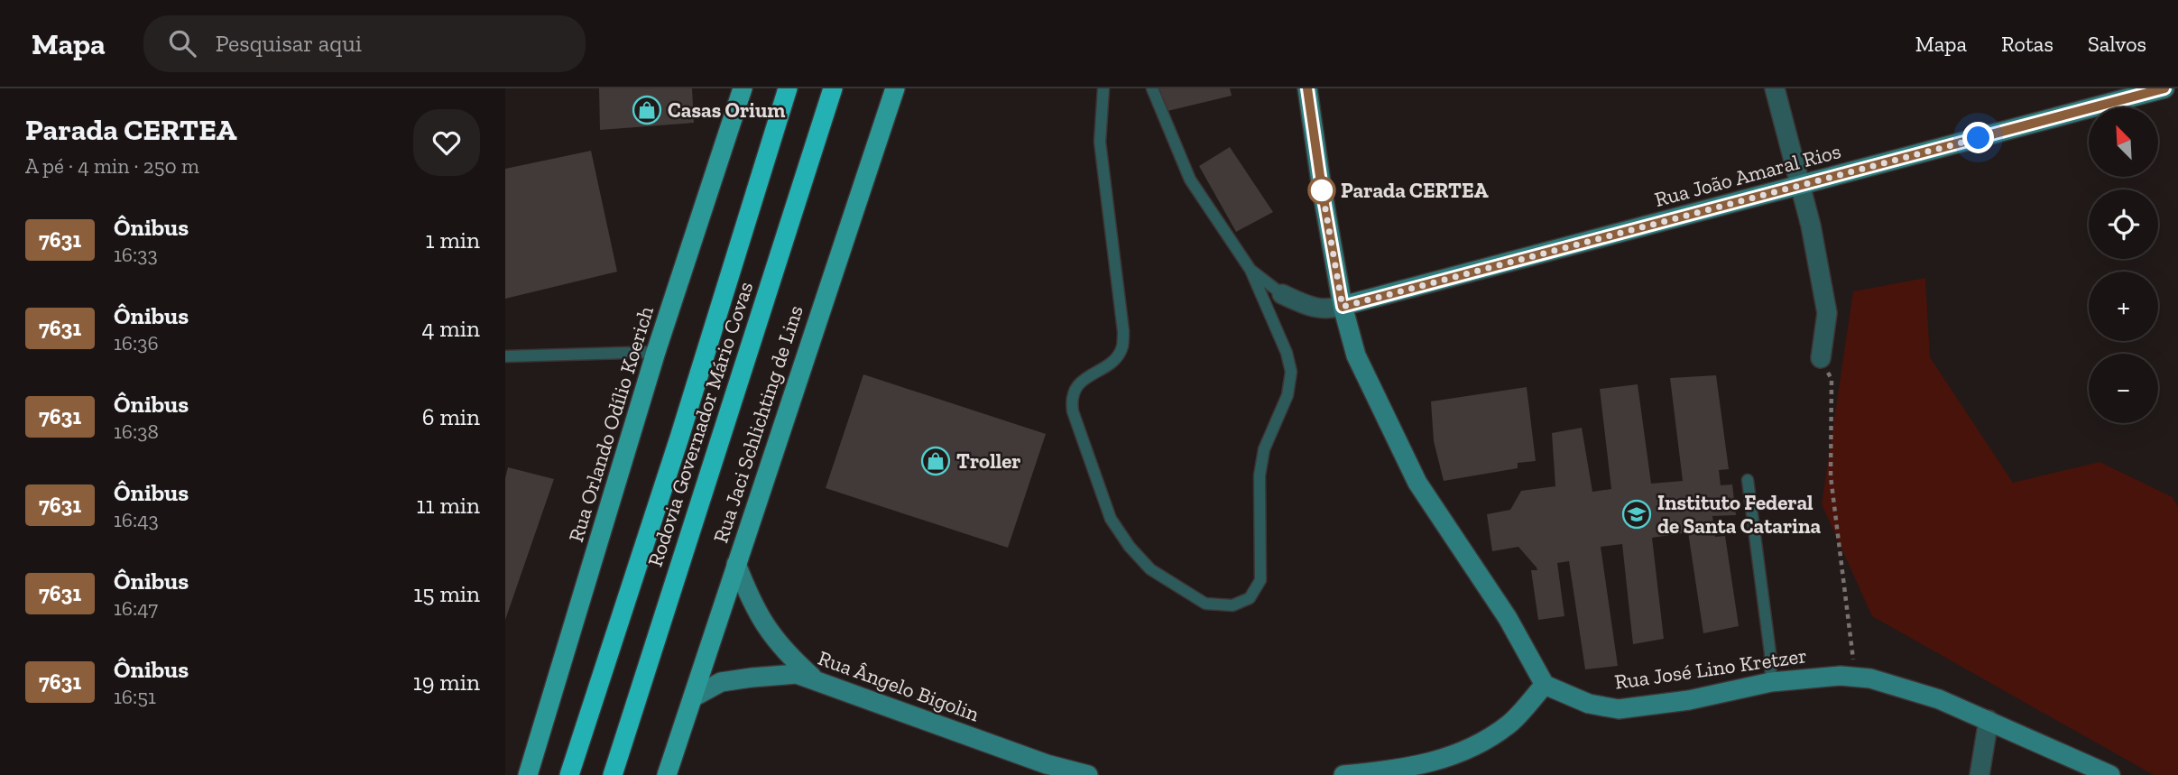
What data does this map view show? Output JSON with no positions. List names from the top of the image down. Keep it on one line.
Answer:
{"streets":{"highway":["Rodovia Governador Mário Covas"],"main road":["Rua Orlando Odílio Koerich","Rua Jaci Schlichting de Lins"],"street":["Rua João Amaral Rios","Rua José Lino Kretzer","Rua Ângelo Bigolin"]},"crossings":[["Rua Jaci Schlichting de Lins","Rua Ângelo Bigolin"]],"places":{"shop":["Casas Orium","Troller"],"other":["Parada CERTEA"],"school or university":["Instituto Federal de Santa Catarina"]},"lines":["bus line 7631"],"north":"top left","page":{"header":"Mapa","search":"Pesquisar aqui","nav":["Mapa","Rotas","Salvos"],"heading":["Parada CERTEA","A pé · 4 min · 250 m"],"map_buttons":["+","−"],"list":[{"mark":"7631","name":"Ônibus","note":"16:33","value":"1 min"},{"mark":"7631","name":"Ônibus","note":"16:36","value":"4 min"},{"mark":"7631","name":"Ônibus","note":"16:38","value":"6 min"},{"mark":"7631","name":"Ônibus","note":"16:43","value":"11 min"},{"mark":"7631","name":"Ônibus","note":"16:47","value":"15 min"},{"mark":"7631","name":"Ônibus","note":"16:51","value":"19 min"}]}}
